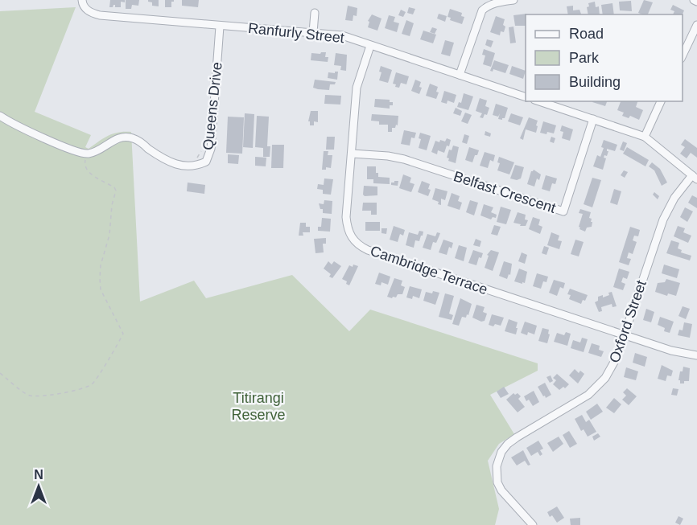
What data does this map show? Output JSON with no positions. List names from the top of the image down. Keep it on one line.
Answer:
{"streets":{"street":["Ranfurly Street","Queens Drive","Belfast Crescent","Cambridge Terrace","Oxford Street"]},"crossings":[["Ranfurly Street","Queens Drive"],["Ranfurly Street","Cambridge Terrace"],["Belfast Crescent","Cambridge Terrace"],["Cambridge Terrace","Oxford Street"]],"parks":["Titirangi Reserve"],"legend":["Road","Park","Building"],"north":"top"}
